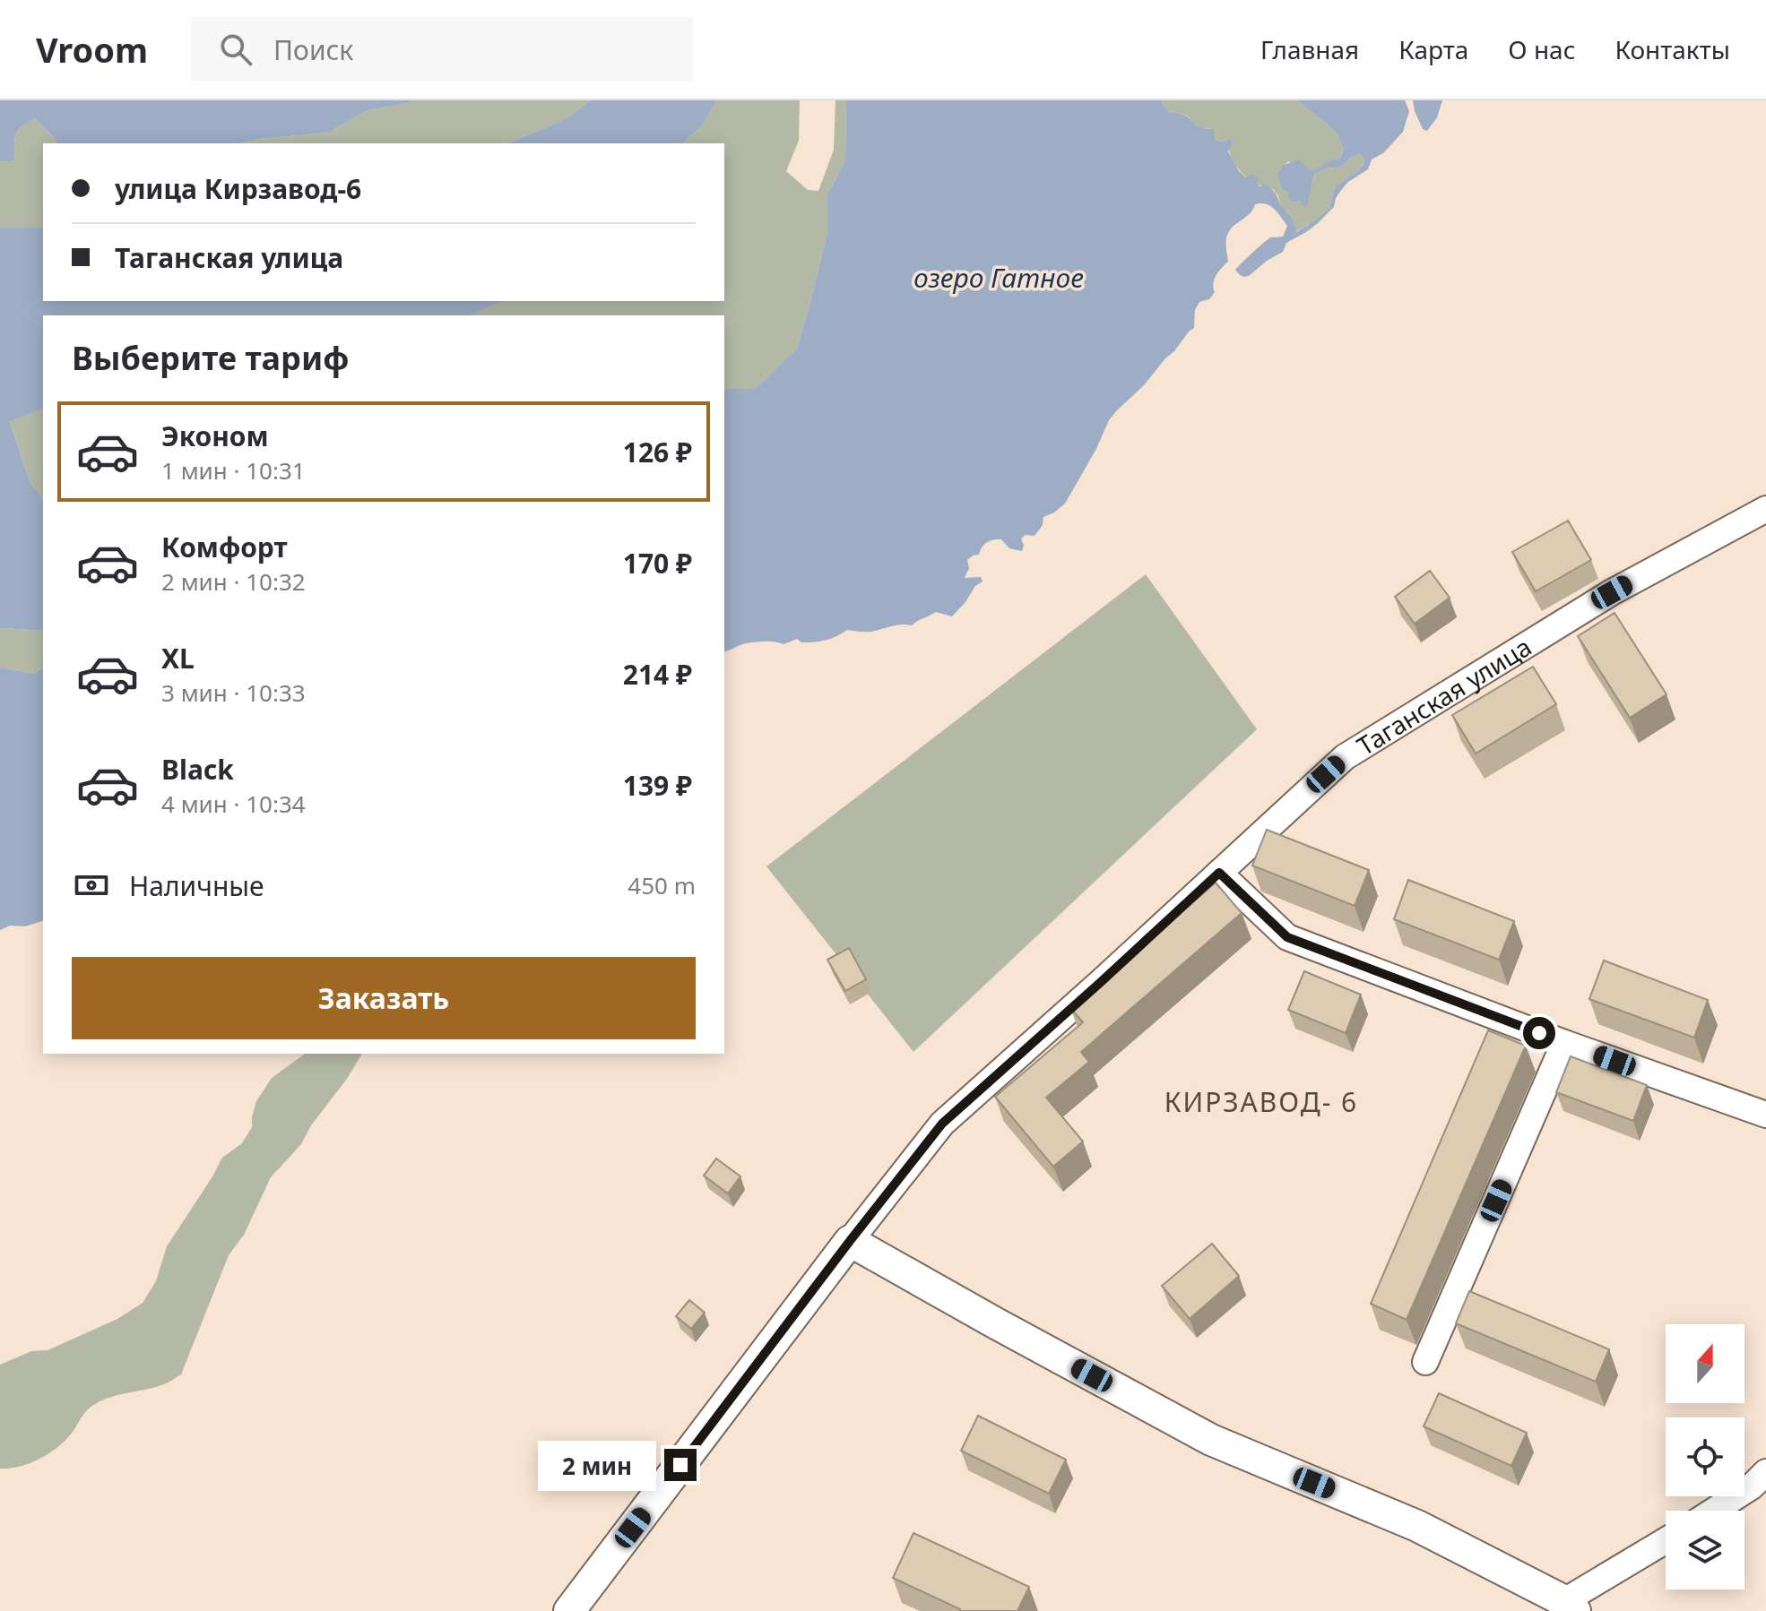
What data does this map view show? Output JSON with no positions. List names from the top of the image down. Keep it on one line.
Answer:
{"streets":{"main road":["Таганская улица"]},"districts":["КИРЗАВОД- 6"],"water":["озеро Гатное"],"north":"top","page":{"header":"Vroom","search":"Поиск","nav":["Главная","Карта","О нас","Контакты"],"banner":["улица Кирзавод-6","Таганская улица"],"heading":"Выберите тариф","list":[{"name":"Эконом","note":"1 мин · 10:31","value":"126 ₽"},{"name":"Комфорт","note":"2 мин · 10:32","value":"170 ₽"},{"name":"XL","note":"3 мин · 10:33","value":"214 ₽"},{"name":"Black","note":"4 мин · 10:34","value":"139 ₽"}],"pay":["Наличные","450 m"],"buttons":"Заказать","bubble":"2 мин"}}
